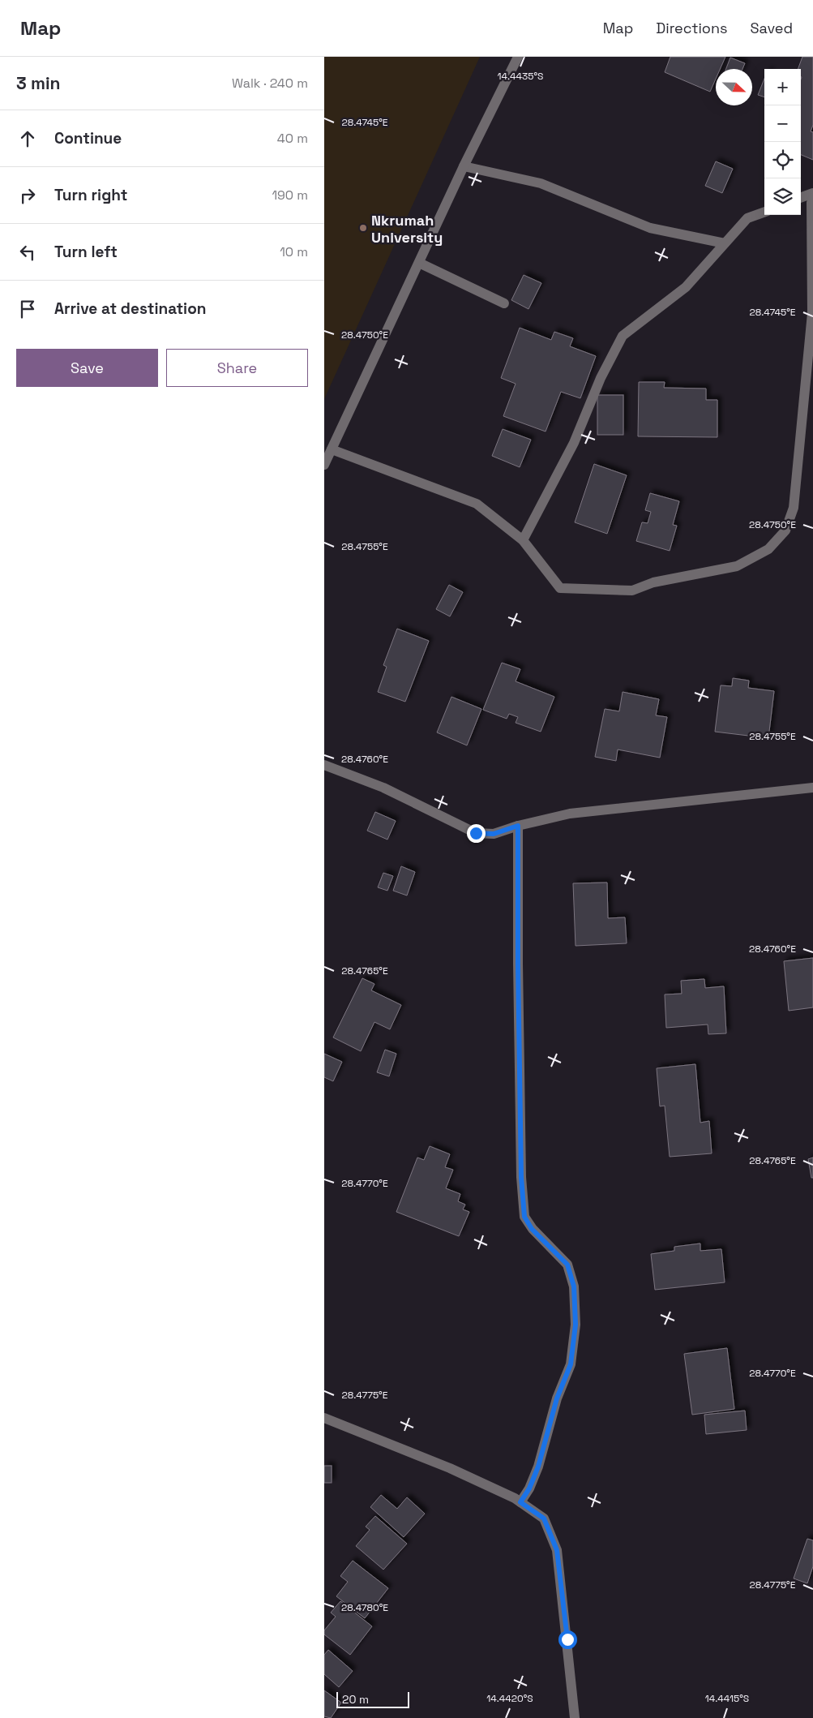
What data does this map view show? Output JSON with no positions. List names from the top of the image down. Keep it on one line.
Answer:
{"places":["Nkrumah University"],"scale_bar":"20 m","north":"right","page":{"header":"Map","nav":["Map","Directions","Saved"],"heading":["3 min","Walk · 240 m"],"map_buttons":["+","−"],"list":[["Continue","40 m"],["Turn right","190 m"],["Turn left","10 m"],"Arrive at destination"],"buttons":["Save","Share"],"scale":"20 m"},"coordinates":["14.4435°S","28.4745°E","28.4750°E","28.4755°E","28.4760°E","28.4765°E","28.4770°E","28.4775°E","28.4780°E","14.4420°S","14.4415°S"]}
